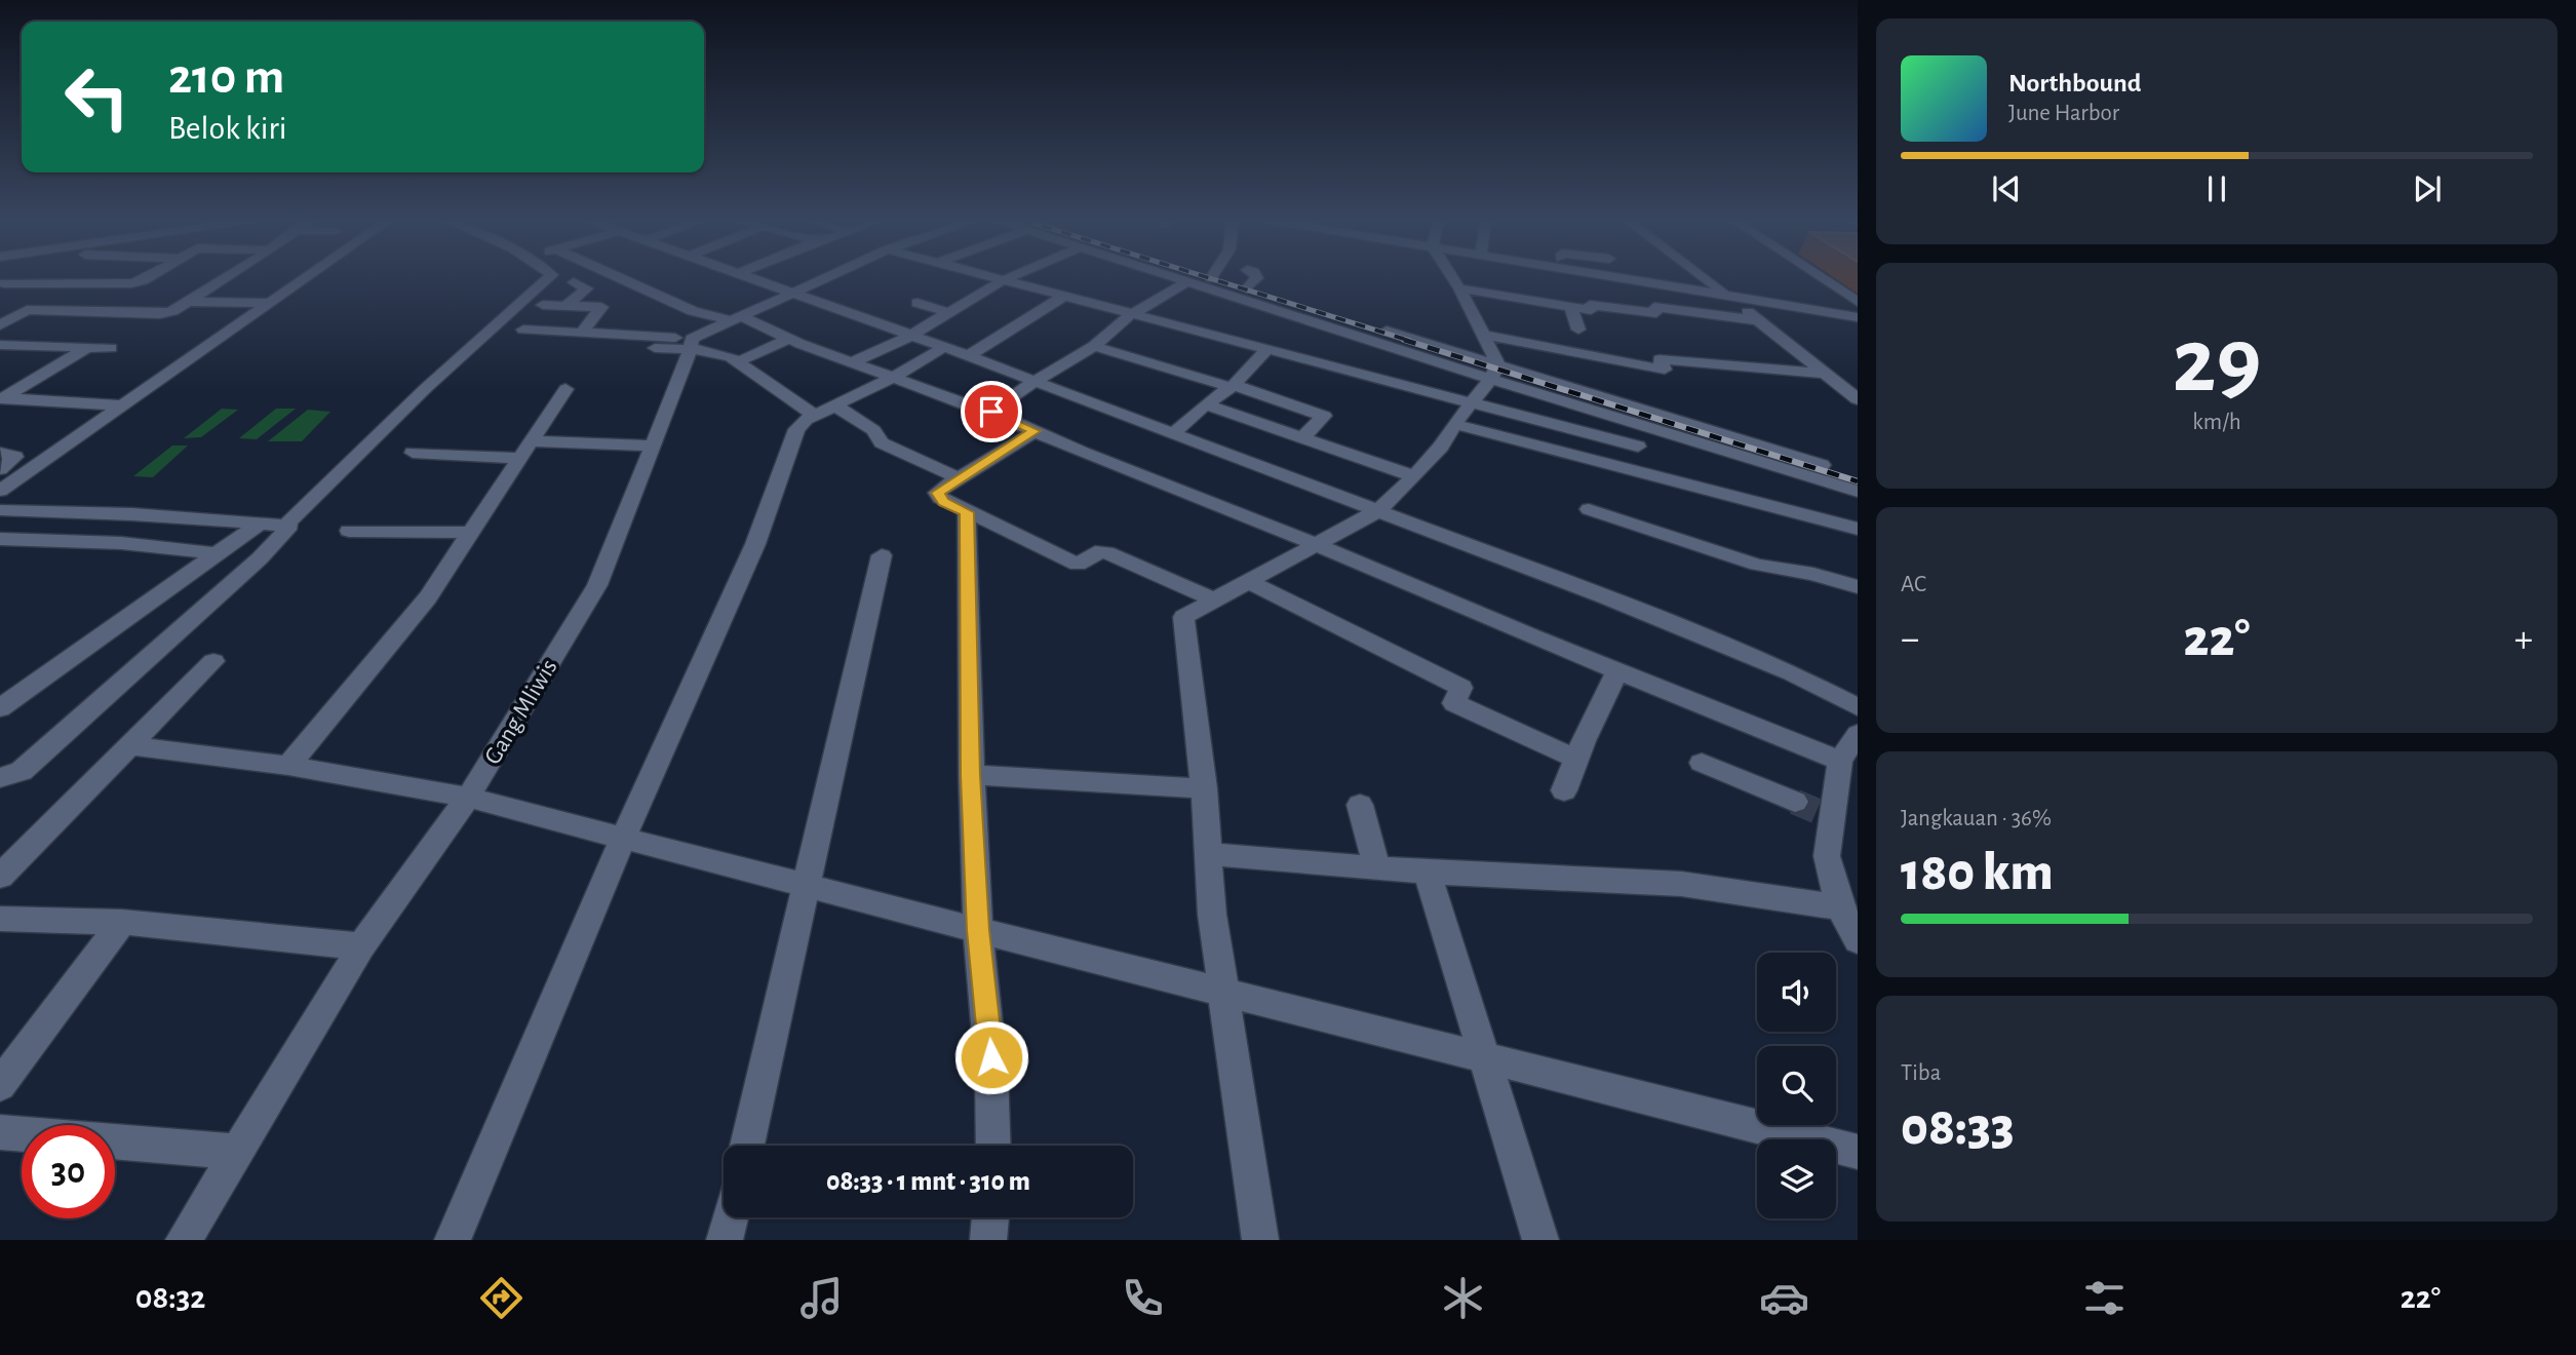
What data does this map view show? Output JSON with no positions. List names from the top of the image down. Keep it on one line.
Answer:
{"streets":{"street":["Gang Mliwis"]},"page":{"turn":["210 m","Belok kiri"],"song":["Northbound","June Harbor"],"tile":[["29","km/h"],"AC",["Jangkauan · 36%","180 km"],["Tiba","08:33"]],"heat":["−","22°","+"],"limit":"30","trip":"08:33 · 1 mnt · 310 m","tabs":["08:32","22°"]}}
